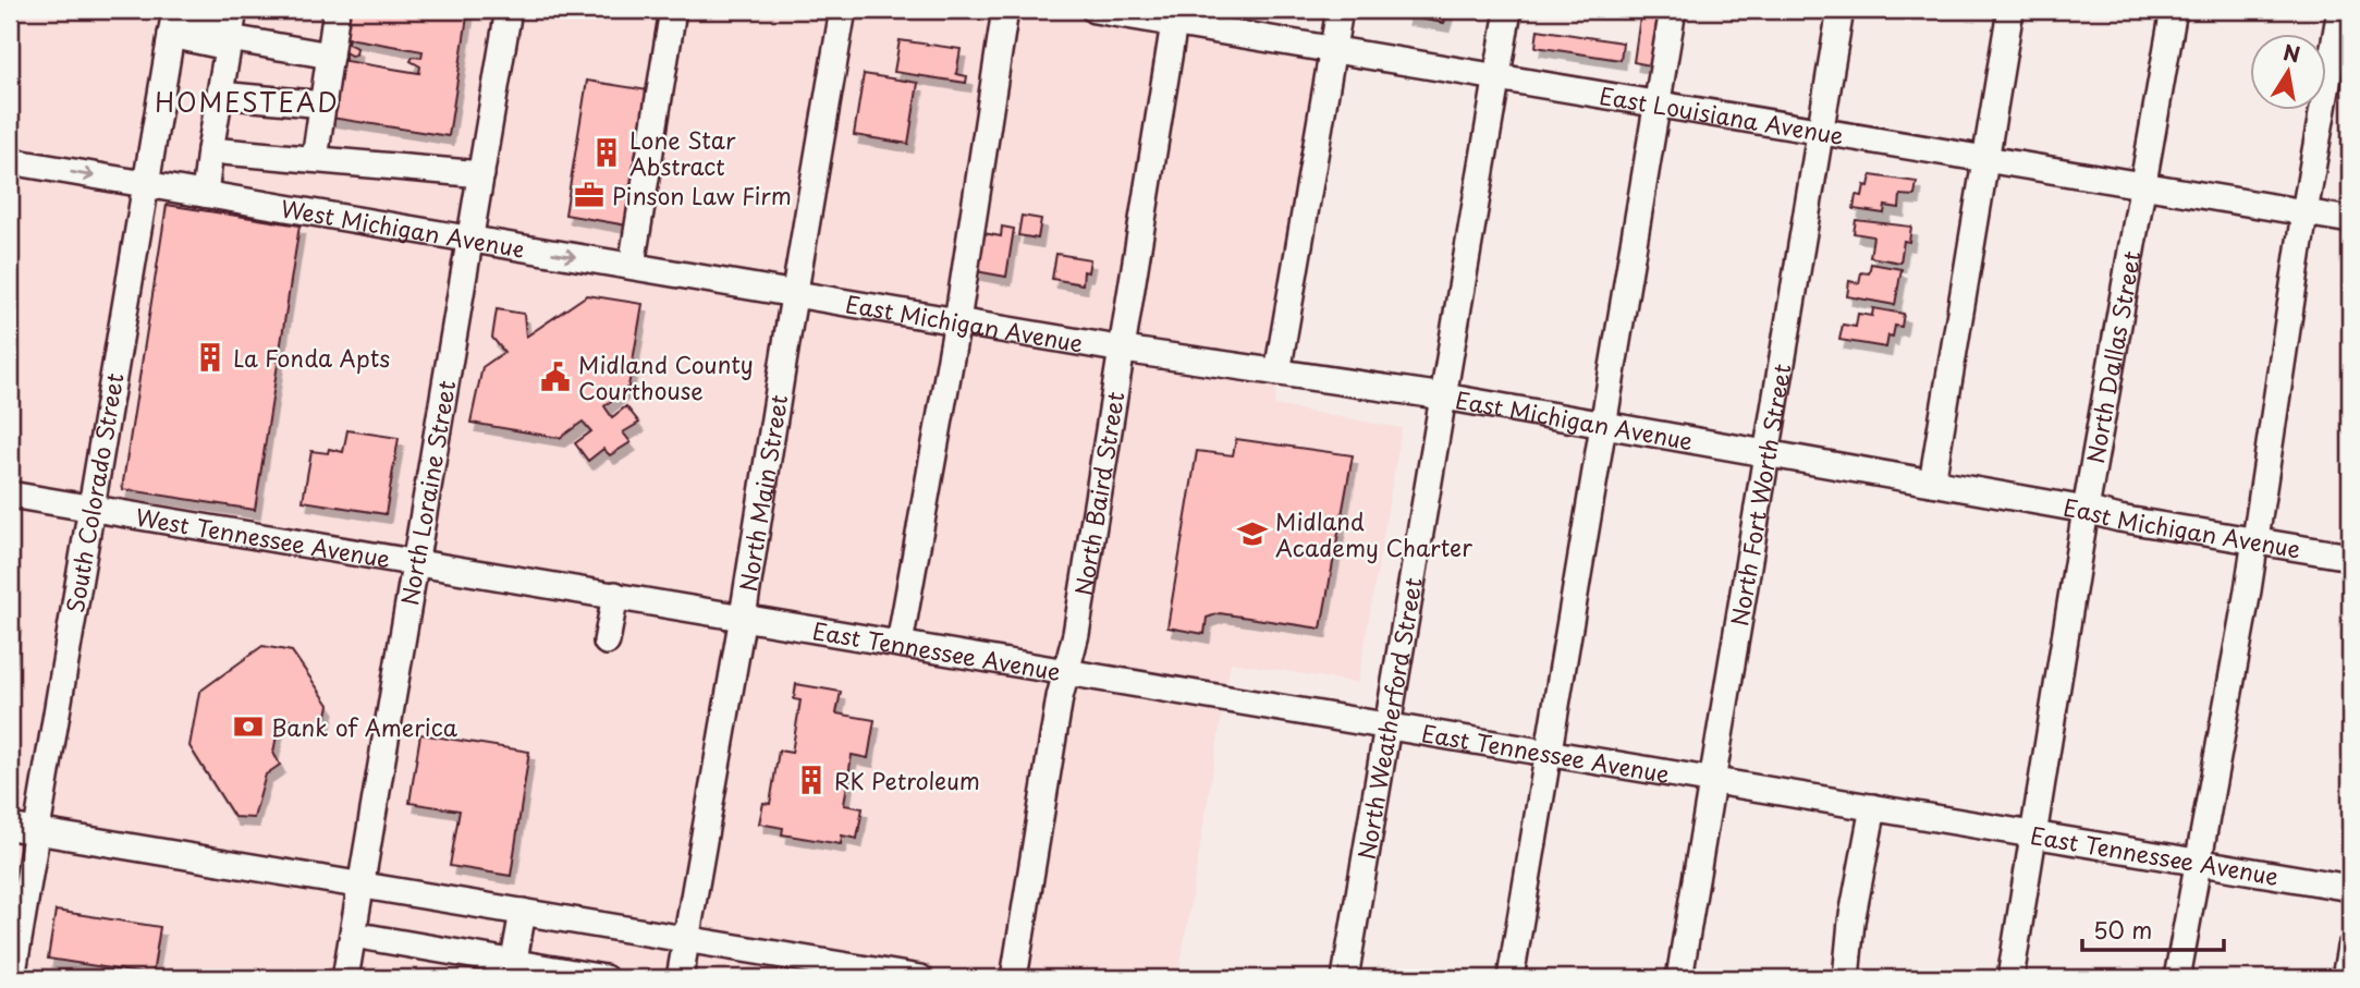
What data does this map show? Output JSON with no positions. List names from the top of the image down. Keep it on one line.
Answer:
{"streets":{"street":["East Louisiana Avenue","West Michigan Avenue","East Michigan Avenue","North Dallas Street","South Colorado Street","North Loraine Street","North Fort Worth Street","North Main Street","North Baird Street","West Tennessee Avenue","East Tennessee Avenue","North Weatherford Street"]},"crossings":[["East Louisiana Avenue","North Dallas Street"],["East Louisiana Avenue","North Fort Worth Street"],["East Louisiana Avenue","North Baird Street"],["East Louisiana Avenue","North Weatherford Street"],["West Michigan Avenue","East Michigan Avenue"],["West Michigan Avenue","South Colorado Street"],["West Michigan Avenue","North Loraine Street"],["West Michigan Avenue","North Main Street"],["East Michigan Avenue","North Dallas Street"],["East Michigan Avenue","North Fort Worth Street"],["East Michigan Avenue","North Main Street"],["East Michigan Avenue","North Baird Street"],["East Michigan Avenue","North Weatherford Street"],["North Dallas Street","East Tennessee Avenue"],["South Colorado Street","West Tennessee Avenue"],["North Loraine Street","West Tennessee Avenue"],["North Fort Worth Street","East Tennessee Avenue"],["North Main Street","West Tennessee Avenue"],["North Main Street","East Tennessee Avenue"],["North Baird Street","East Tennessee Avenue"],["West Tennessee Avenue","East Tennessee Avenue"],["East Tennessee Avenue","North Weatherford Street"]],"one_way":["West Michigan Avenue"],"districts":["HOMESTEAD"],"places":{"building":["Lone Star Abstract","La Fonda Apts","RK Petroleum"],"office":["Pinson Law Firm"],"public building":["Midland County Courthouse"],"school or university":["Midland Academy Charter"],"bank":["Bank of America"]},"scale_bar":"50 m","north":"top"}
